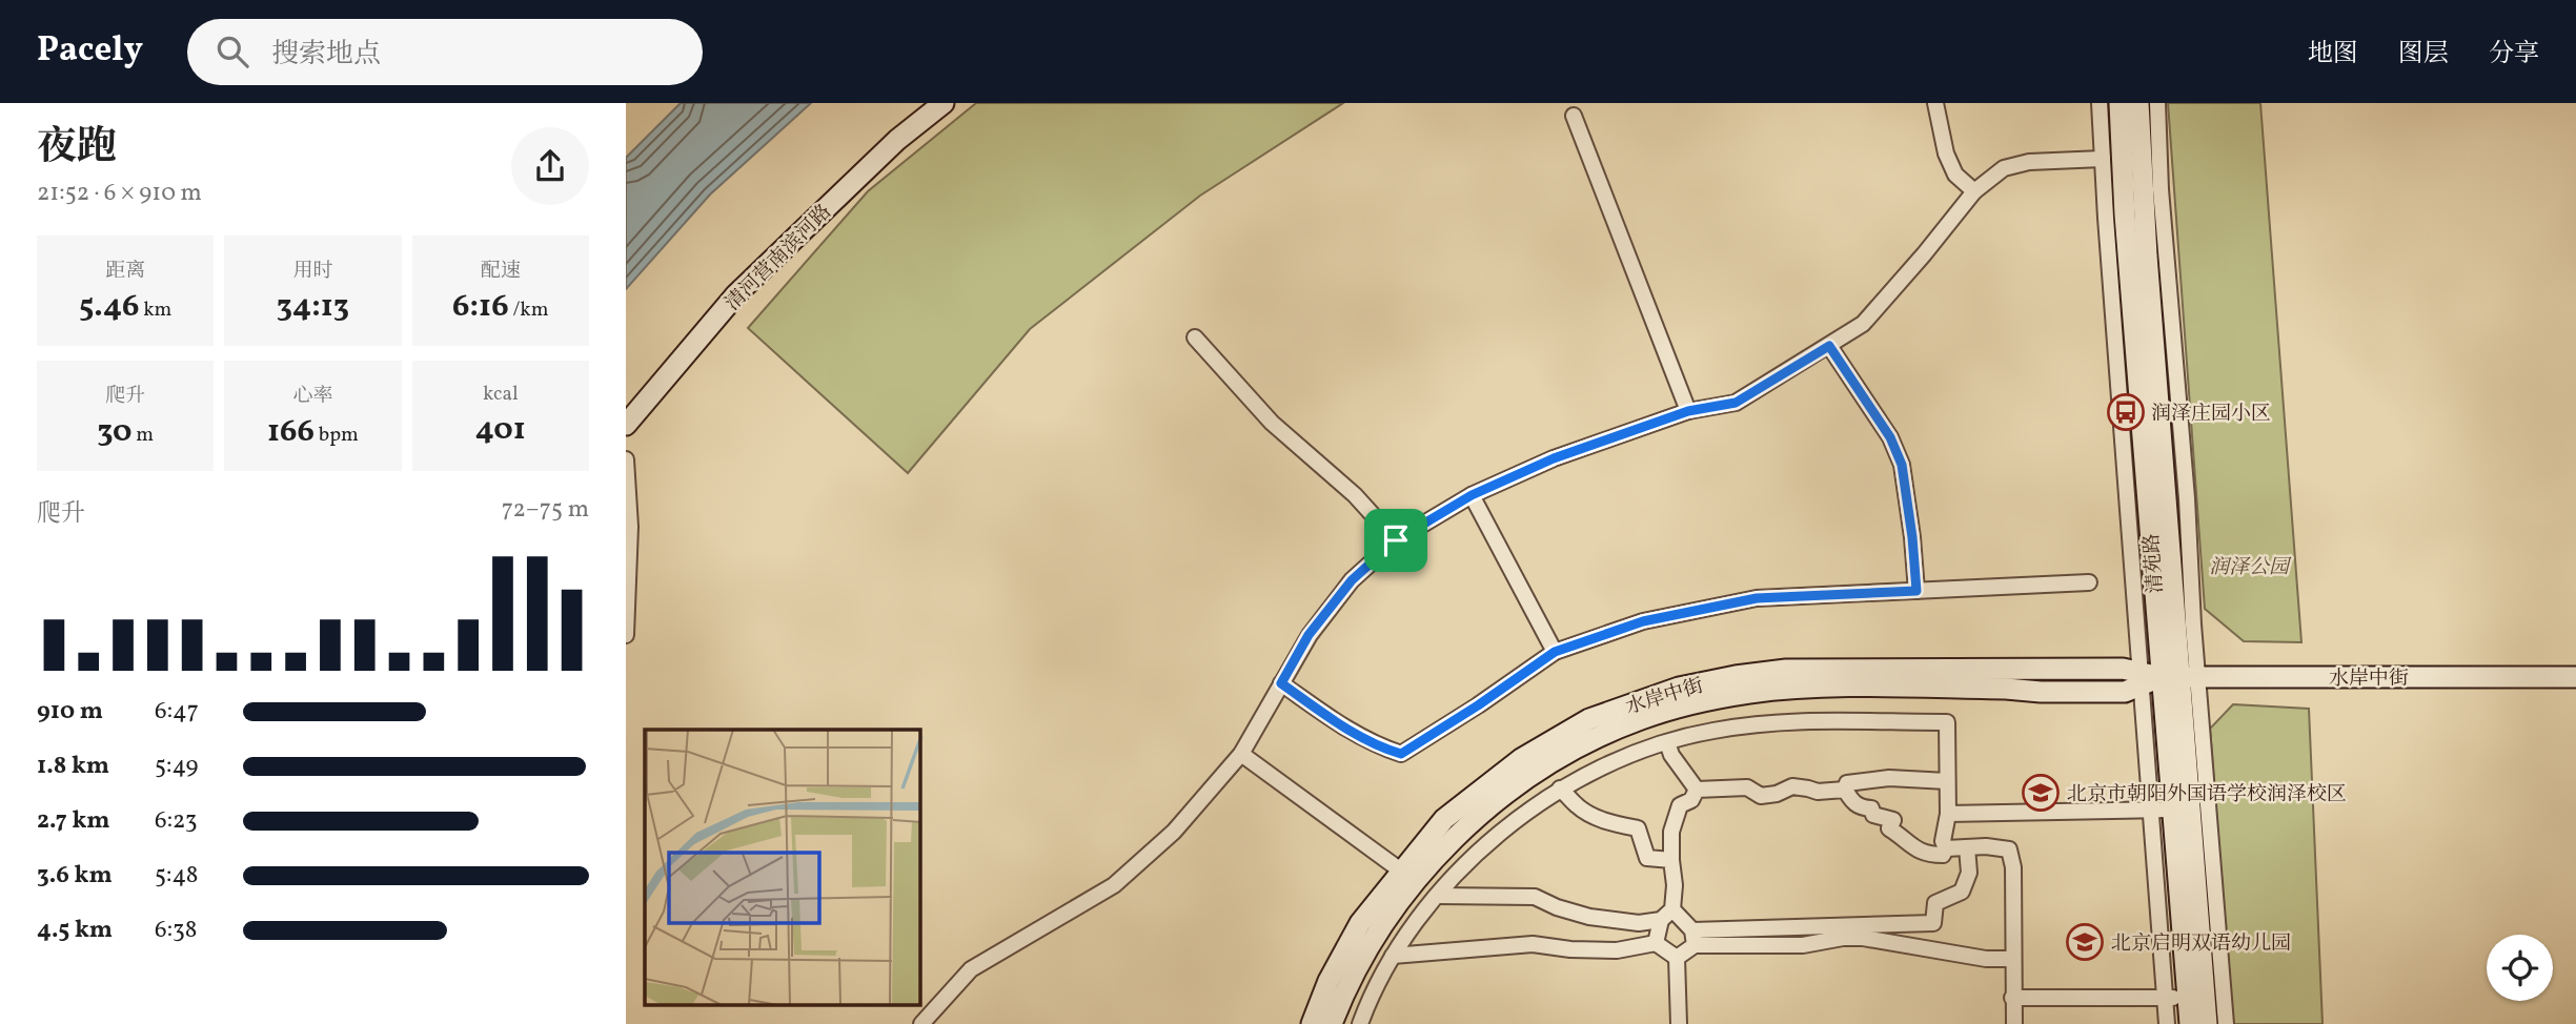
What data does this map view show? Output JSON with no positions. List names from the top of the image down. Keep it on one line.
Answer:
{"streets":{"street":["清河营南滨河路","清苑路","水岸中街"]},"crossings":[["清苑路","水岸中街"]],"parks":["润泽公园"],"places":{"bus stop":["润泽庄园小区"],"school or university":["北京市朝阳外国语学校润泽校区","北京启明双语幼儿园"]},"page":{"header":"Pacely","search":"搜索地点","nav":["地图","图层","分享"],"heading":["夜跑","21:52 · 6 × 910 m"],"stats":[["距离","5.46 km"],["用时","34:13"],["配速","6:16 /km"],["爬升","30 m"],["心率","166 bpm"],["kcal","401"]],"chart":["爬升","72–75 m"],"list":[{"name":"910 m","note":"6:47"},{"name":"1.8 km","note":"5:49"},{"name":"2.7 km","note":"6:23"},{"name":"3.6 km","note":"5:48"},{"name":"4.5 km","note":"6:38"}]}}
